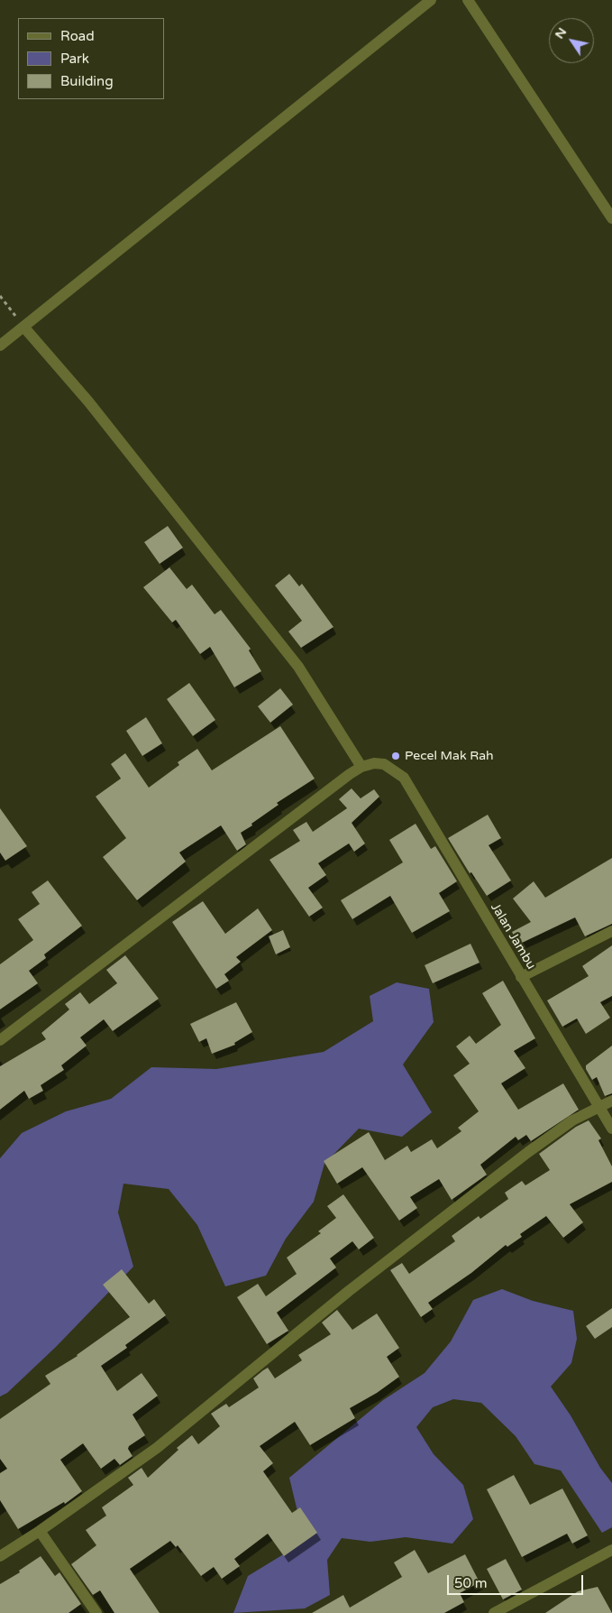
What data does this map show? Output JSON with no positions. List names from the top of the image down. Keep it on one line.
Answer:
{"streets":{"street":["Jalan Jambu"]},"places":["Pecel Mak Rah"],"legend":["Road","Park","Building"],"scale_bar":"50 m","north":"top left"}
